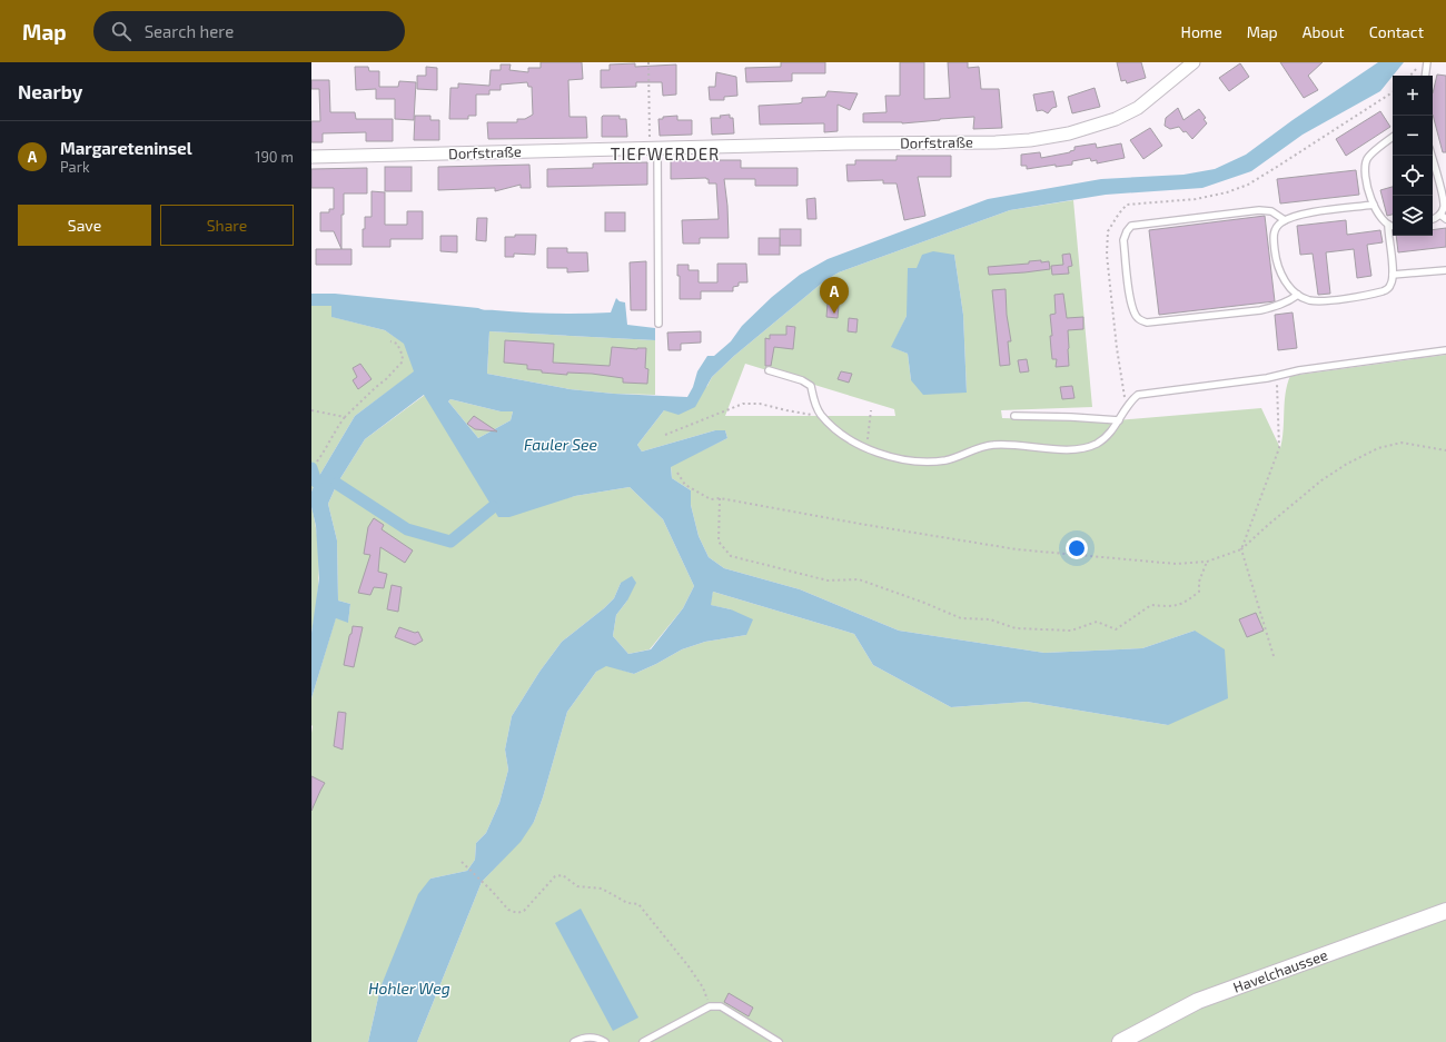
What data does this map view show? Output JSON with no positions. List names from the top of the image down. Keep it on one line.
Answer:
{"streets":{"street":["Dorfstraße","Havelchaussee"]},"districts":["TIEFWERDER"],"water":["Fauler See","Hohler Weg"],"page":{"header":"Map","search":"Search here","nav":["Home","Map","About","Contact"],"heading":"Nearby","map_buttons":["+","−"],"list":[{"mark":"A","name":"Margareteninsel","note":"Park","value":"190 m"}],"buttons":["Save","Share"],"pins":"A"}}
